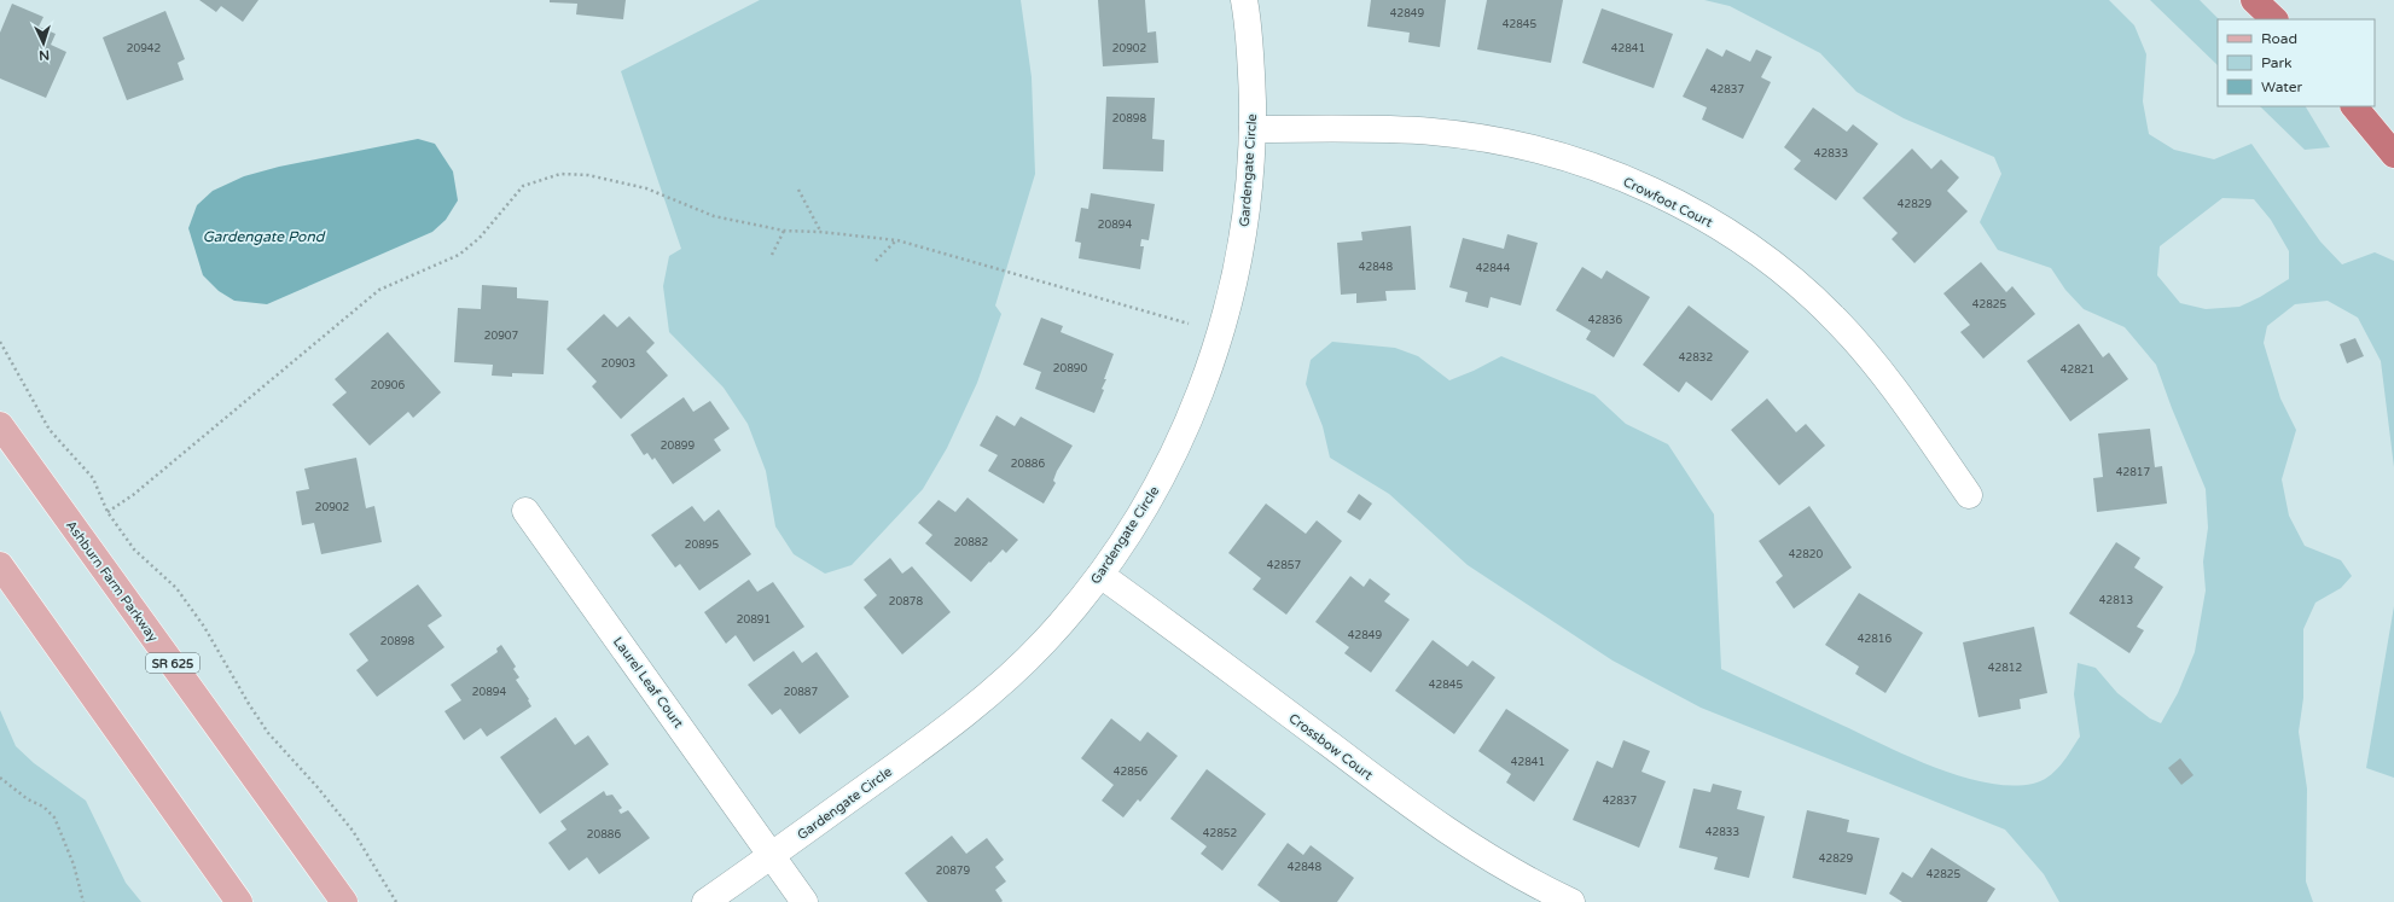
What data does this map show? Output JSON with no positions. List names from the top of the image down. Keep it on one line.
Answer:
{"streets":{"main road":["Ashburn Farm Parkway","SR 625"],"street":["Gardengate Circle","Crowfoot Court","Laurel Leaf Court","Crossbow Court"]},"crossings":[["Gardengate Circle","Crowfoot Court"],["Gardengate Circle","Laurel Leaf Court"],["Gardengate Circle","Crossbow Court"]],"water":["Gardengate Pond"],"house_numbers":["42849","42845","20942","20902","42841","42837","20898","42833","42829","20894","42848","42844","42825","42836","20907","42832","20903","20890","42821","20906","20899","20886","42817","20902","20882","20895","42820","42857","42813","20878","20891","42849","42816","20898","42812","42845","20894","20887","42841","42856","42837","42833","42852","20886","42829","42848","20879","42825"],"legend":["Road","Park","Water"],"north":"bottom"}
